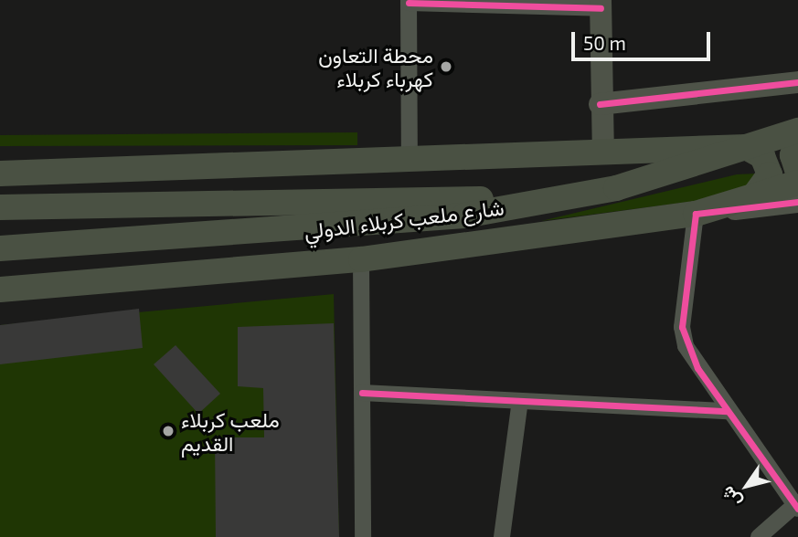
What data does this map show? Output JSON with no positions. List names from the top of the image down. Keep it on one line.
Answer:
{"streets":{"main road":["شارع ملعب كربلاء الدولي"]},"places":["محطة التعاون كهرباء كربلاء","ملعب كربلاء القديم"],"scale_bar":"50 m","north":"bottom left"}
